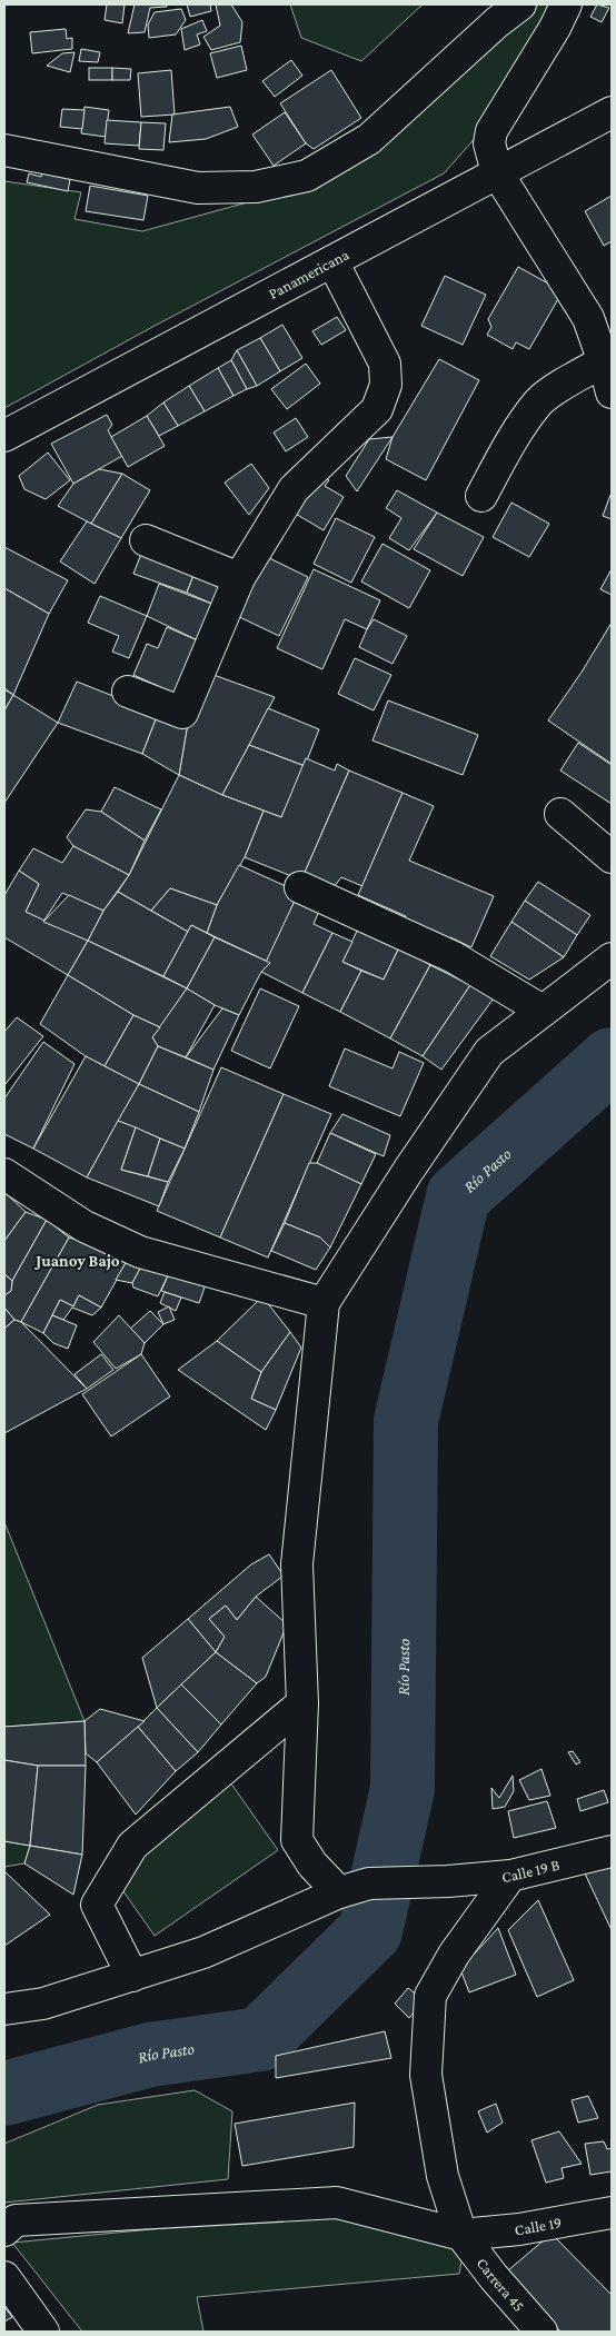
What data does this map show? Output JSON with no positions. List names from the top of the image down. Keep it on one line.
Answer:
{"streets":{"street":["Panamericana","Calle 19 B","Calle 19","Carrera 45"]},"crossings":[["Calle 19 B","Carrera 45"],["Calle 19","Carrera 45"]],"districts":["Juanoy Bajo"],"water":["Río Pasto"]}
